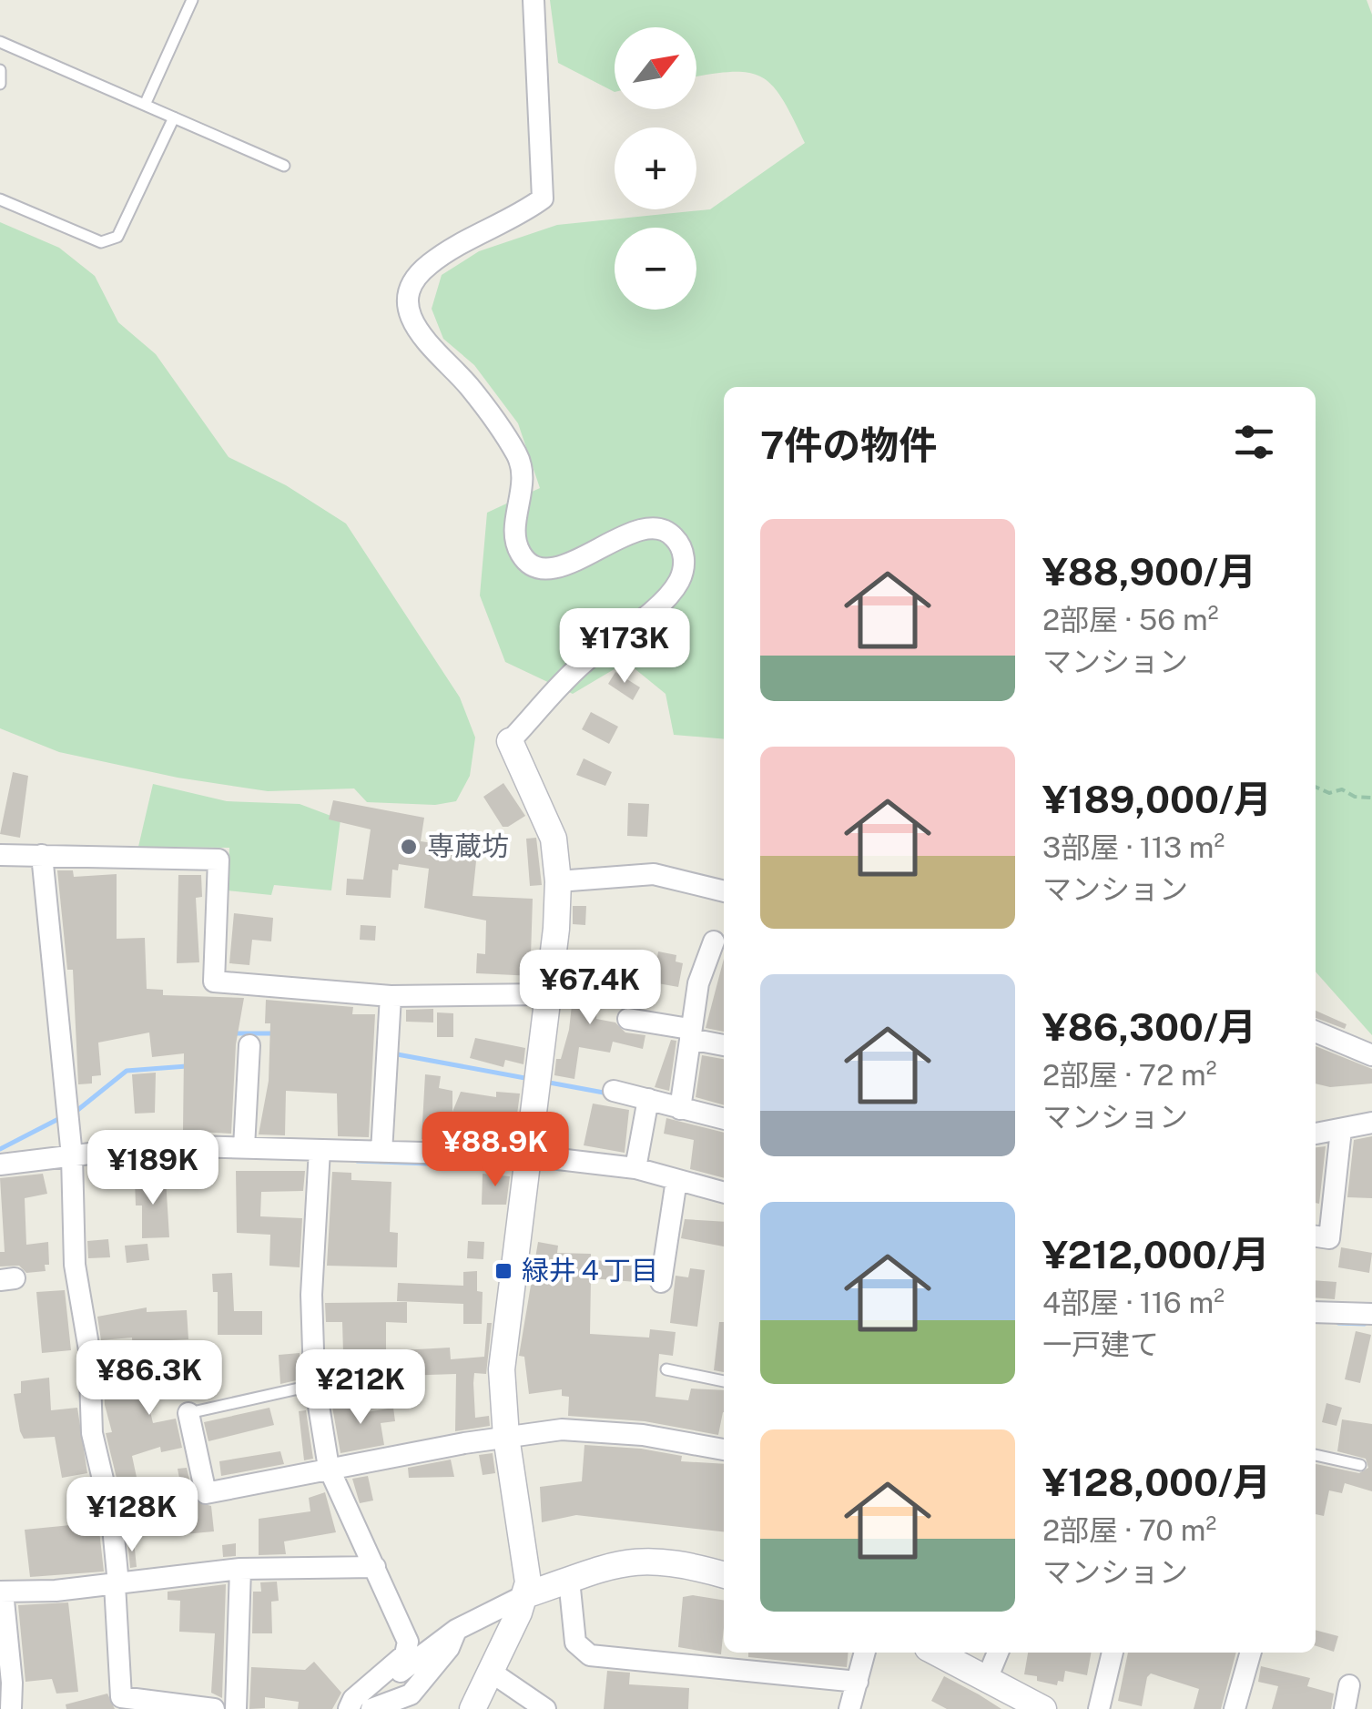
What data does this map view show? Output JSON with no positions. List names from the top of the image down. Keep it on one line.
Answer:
{"places":{"other":["専蔵坊"],"transit":["緑井４丁目"]},"north":"top right","page":{"map_buttons":["+","−"],"heading":"7件の物件","list":[{"name":"¥88,900/月","note":"2部屋 · 56 m² · マンション"},{"name":"¥189,000/月","note":"3部屋 · 113 m² · マンション"},{"name":"¥86,300/月","note":"2部屋 · 72 m² · マンション"},{"name":"¥212,000/月","note":"4部屋 · 116 m² · 一戸建て"},{"name":"¥128,000/月","note":"2部屋 · 70 m² · マンション"}],"price":["¥173K","¥67.4K","¥88.9K","¥189K","¥86.3K","¥212K","¥128K"]}}
